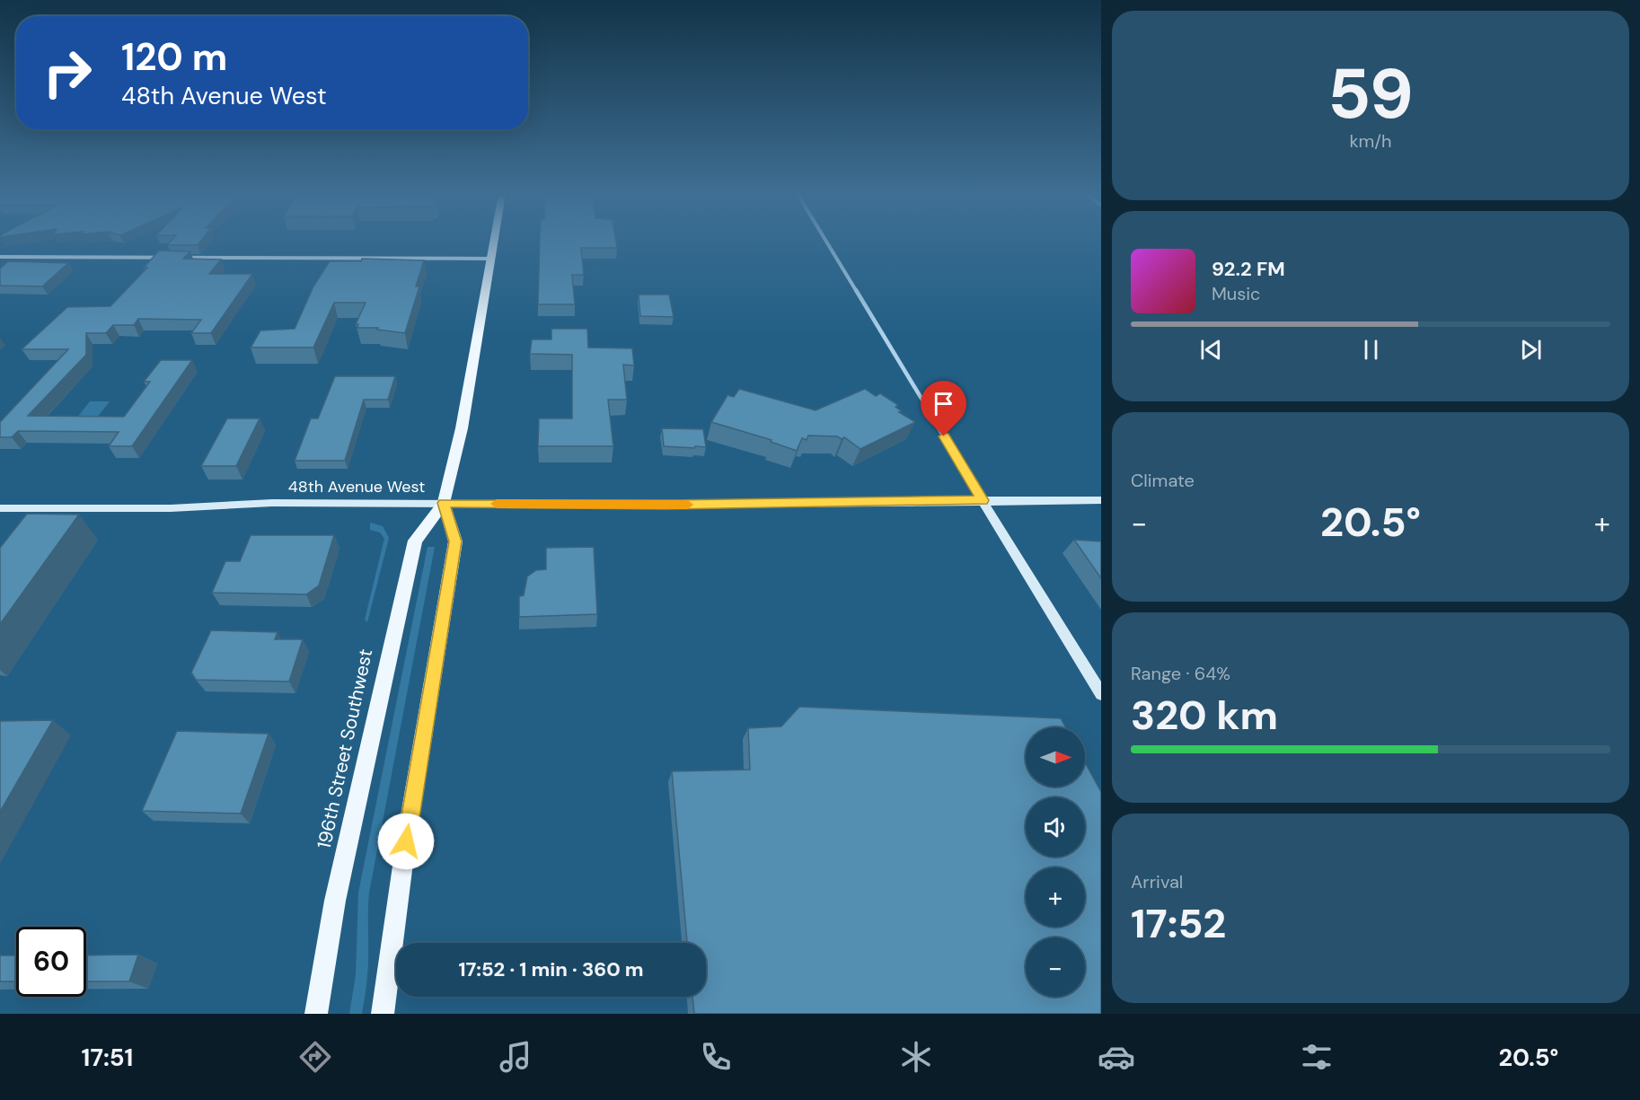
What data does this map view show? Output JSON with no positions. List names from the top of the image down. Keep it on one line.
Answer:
{"streets":{"main road":["196th Street Southwest"],"street":["48th Avenue West"]},"crossings":[["48th Avenue West","196th Street Southwest"]],"north":"right","page":{"tile":[["59","km/h"],"Climate",["Range · 64%","320 km"],["Arrival","17:52"]],"turn":["120 m","48th Avenue West"],"song":["92.2 FM","Music"],"heat":["−","20.5°","+"],"map_buttons":["+","−"],"limit":"60","trip":"17:52 · 1 min · 360 m","tabs":["17:51","20.5°"]}}
